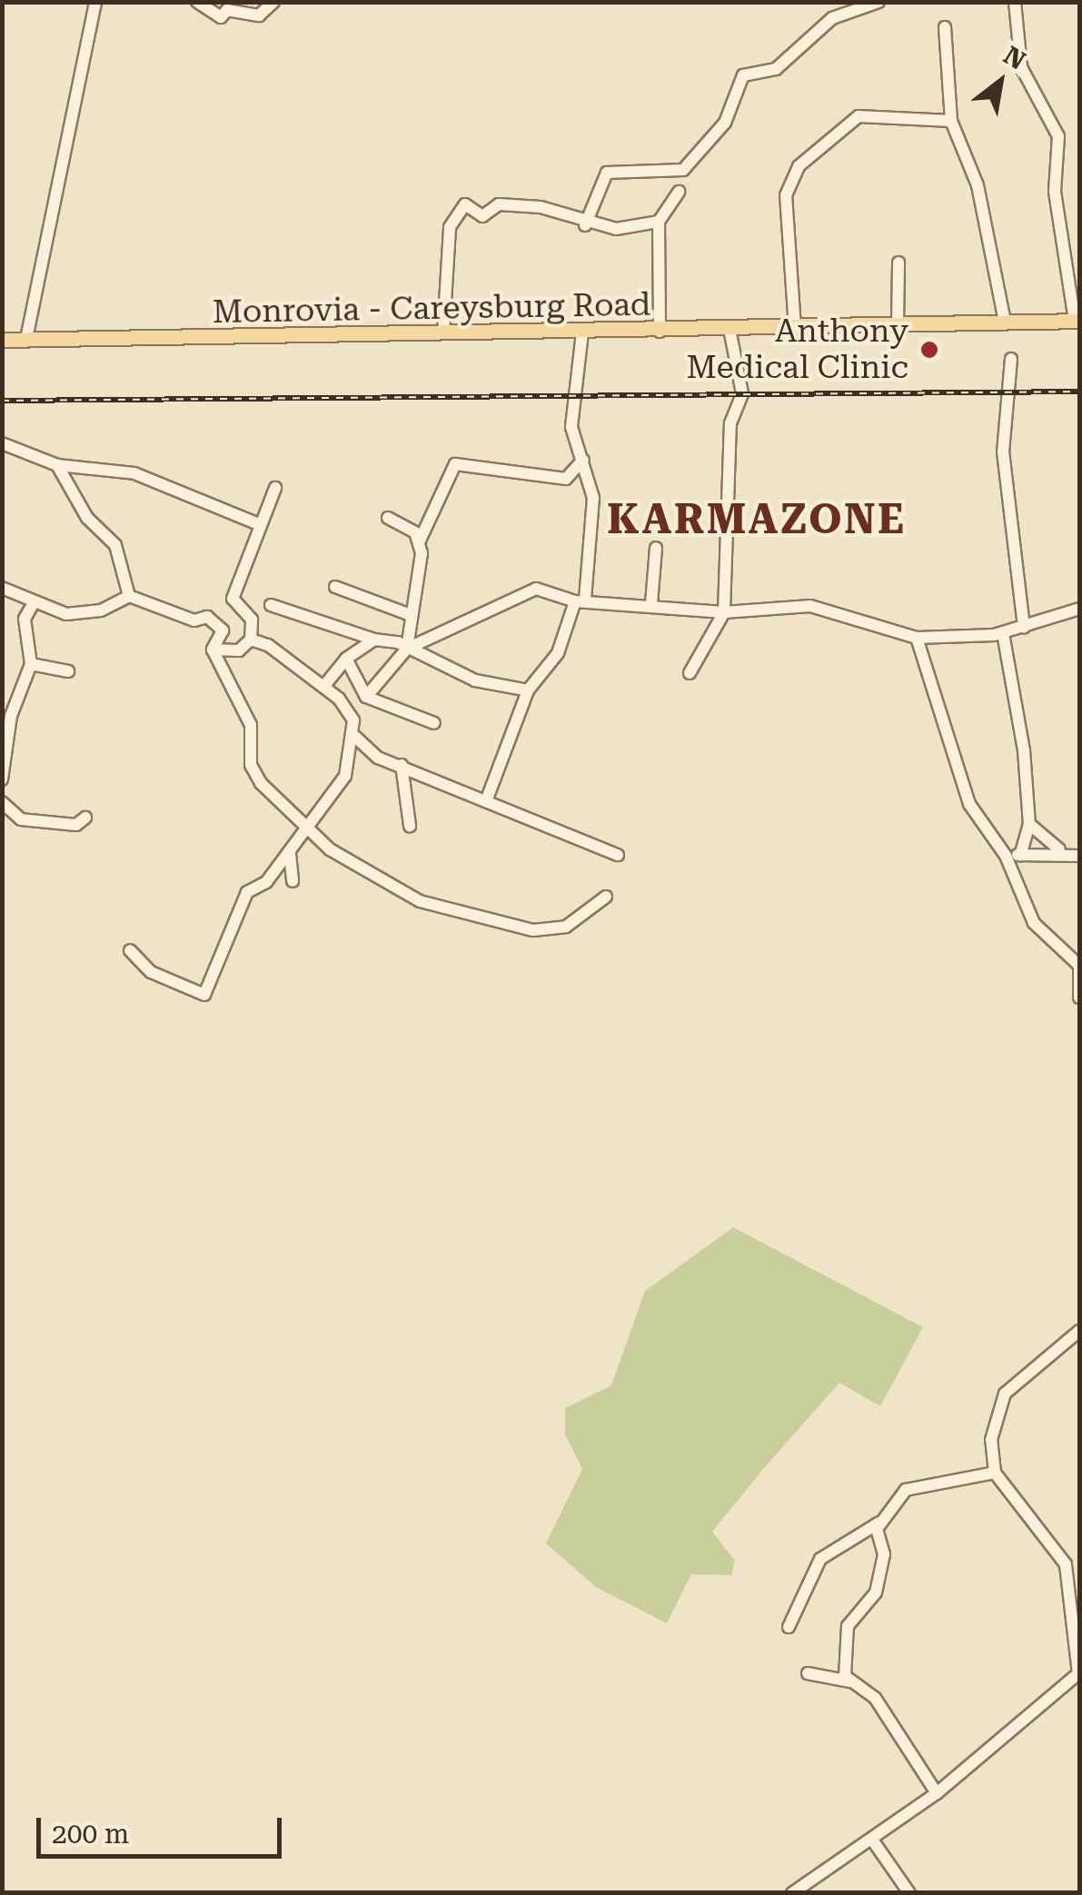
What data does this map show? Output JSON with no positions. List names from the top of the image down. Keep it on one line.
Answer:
{"streets":{"main road":["Monrovia - Careysburg Road"]},"districts":["KARMAZONE"],"places":["Anthony Medical Clinic"],"scale_bar":"200 m","north":"top right"}
